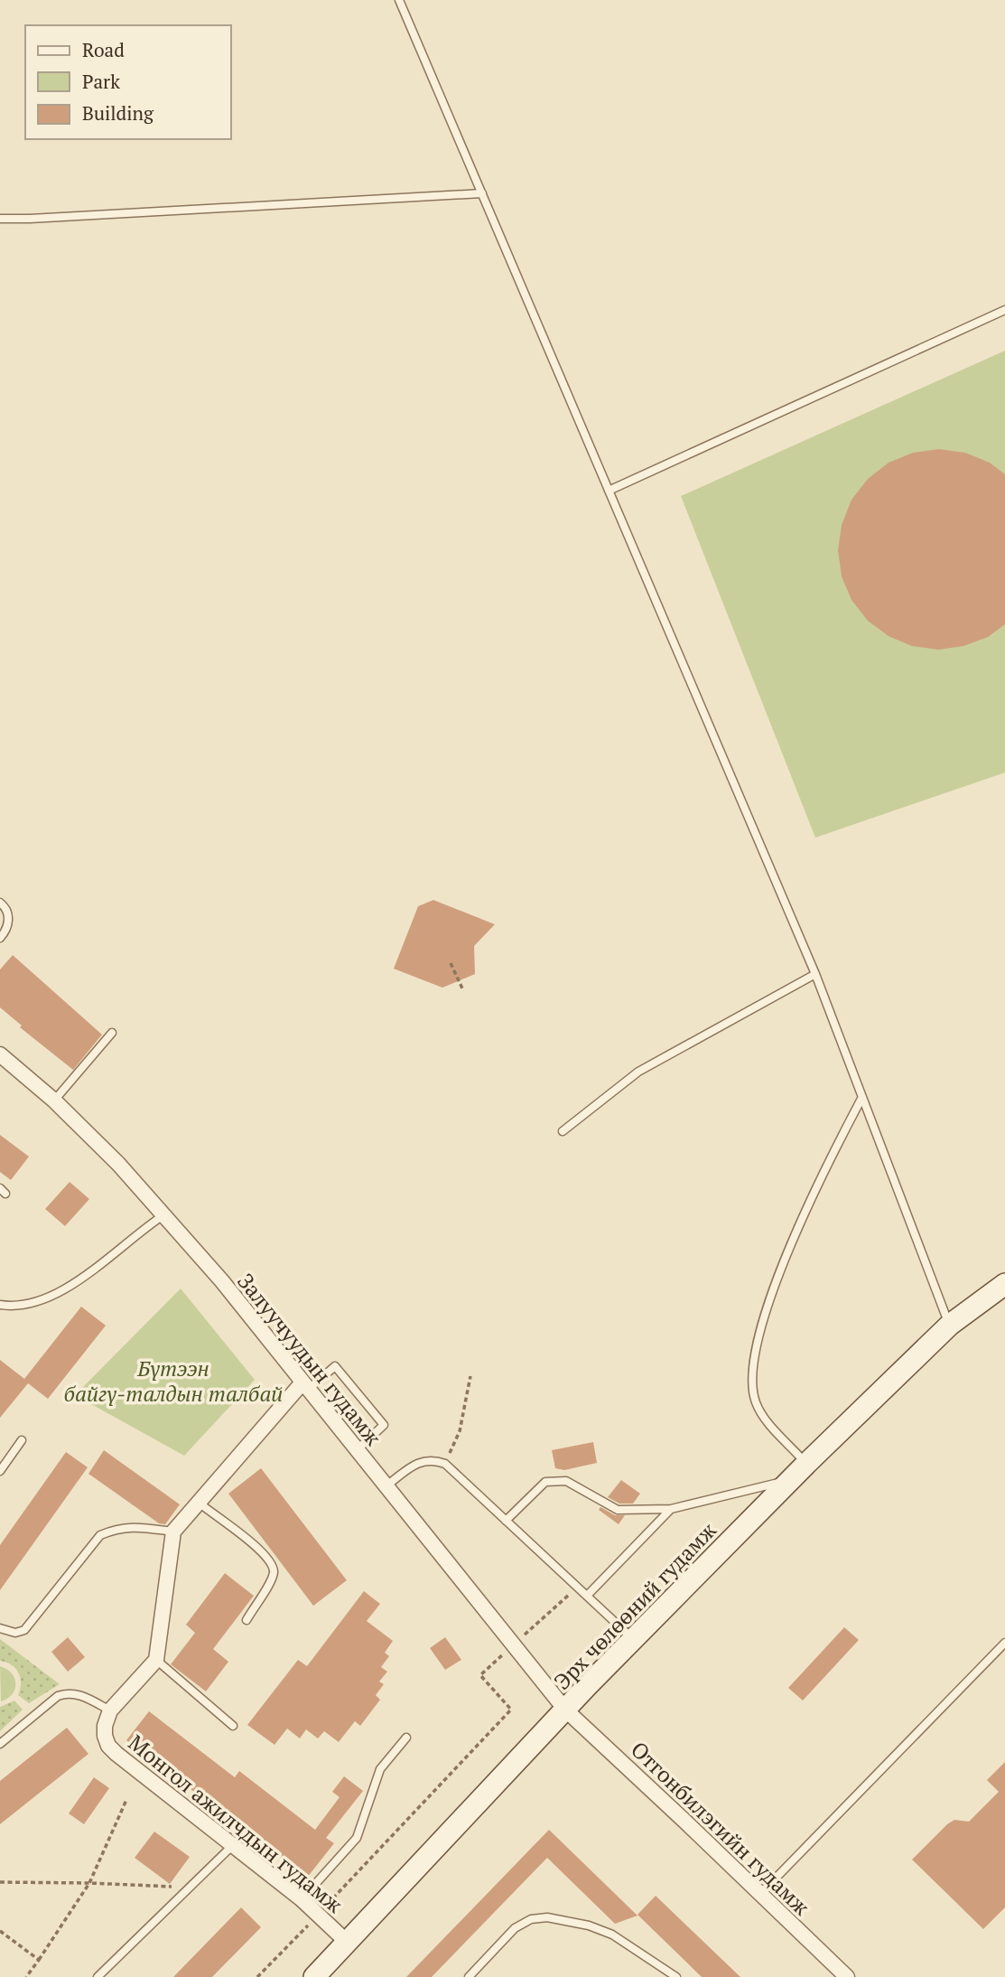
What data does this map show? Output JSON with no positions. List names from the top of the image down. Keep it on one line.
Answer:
{"streets":{"main road":["Эрх чөлөөний гудамж"],"street":["Залуучуудын гудамж","Монгол ажилчдын гудамж","Отгонбилэгийн гудамж"]},"crossings":[["Залуучуудын гудамж","Эрх чөлөөний гудамж"],["Залуучуудын гудамж","Отгонбилэгийн гудамж"],["Эрх чөлөөний гудамж","Монгол ажилчдын гудамж"],["Эрх чөлөөний гудамж","Отгонбилэгийн гудамж"]],"parks":["Бүтээн байгү-талдын талбай"],"legend":["Road","Park","Building"]}
